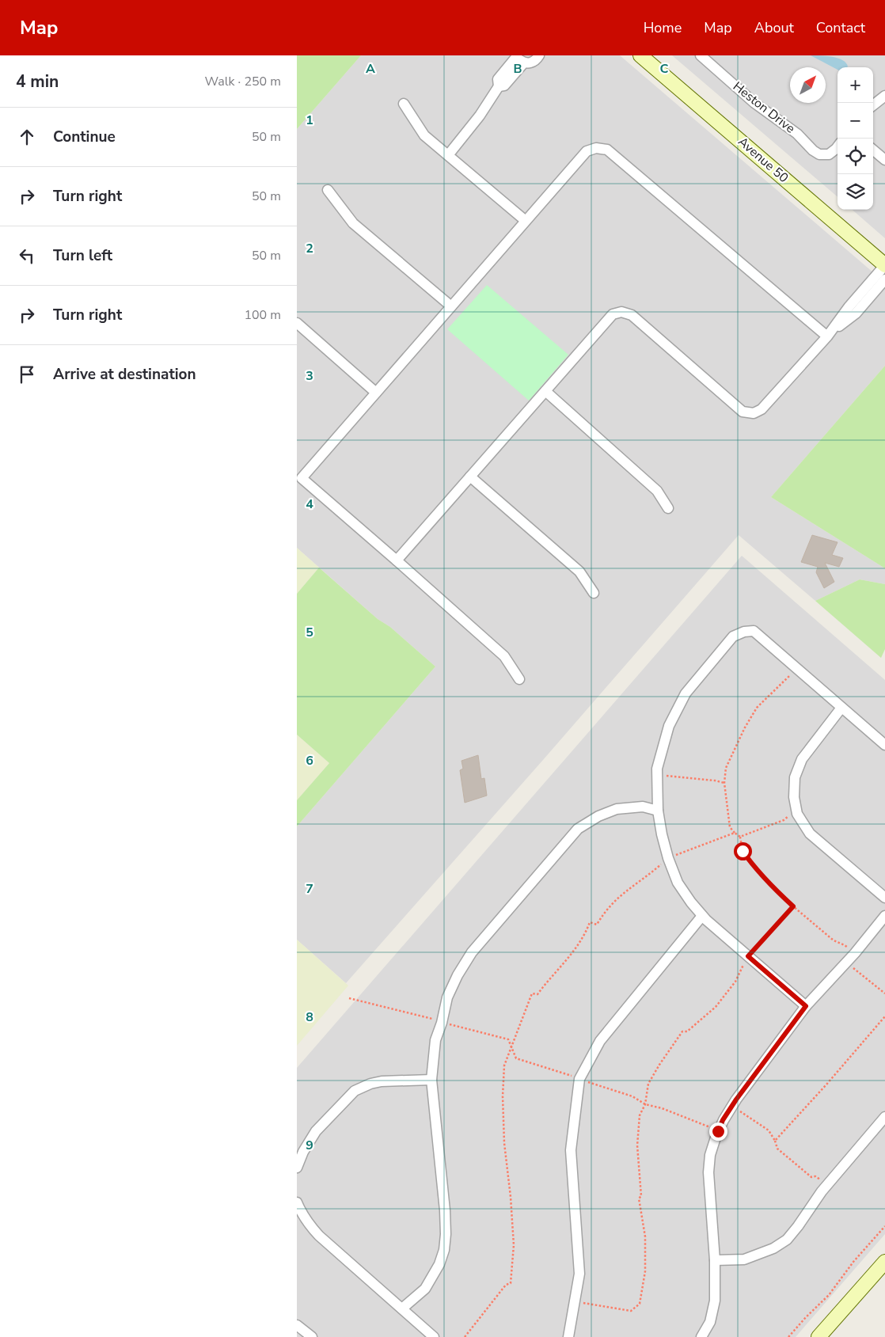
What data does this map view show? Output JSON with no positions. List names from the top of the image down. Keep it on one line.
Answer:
{"streets":{"main road":["Avenue 50"],"street":["Heston Drive"]},"north":"top right","page":{"header":"Map","nav":["Home","Map","About","Contact"],"heading":["4 min","Walk · 250 m"],"map_buttons":["+","−"],"list":[["Continue","50 m"],["Turn right","50 m"],["Turn left","50 m"],["Turn right","100 m"],"Arrive at destination"]},"grid":{"columns":["A","B","C"],"rows":["1","2","3","4","5","6","7","8","9"]}}
